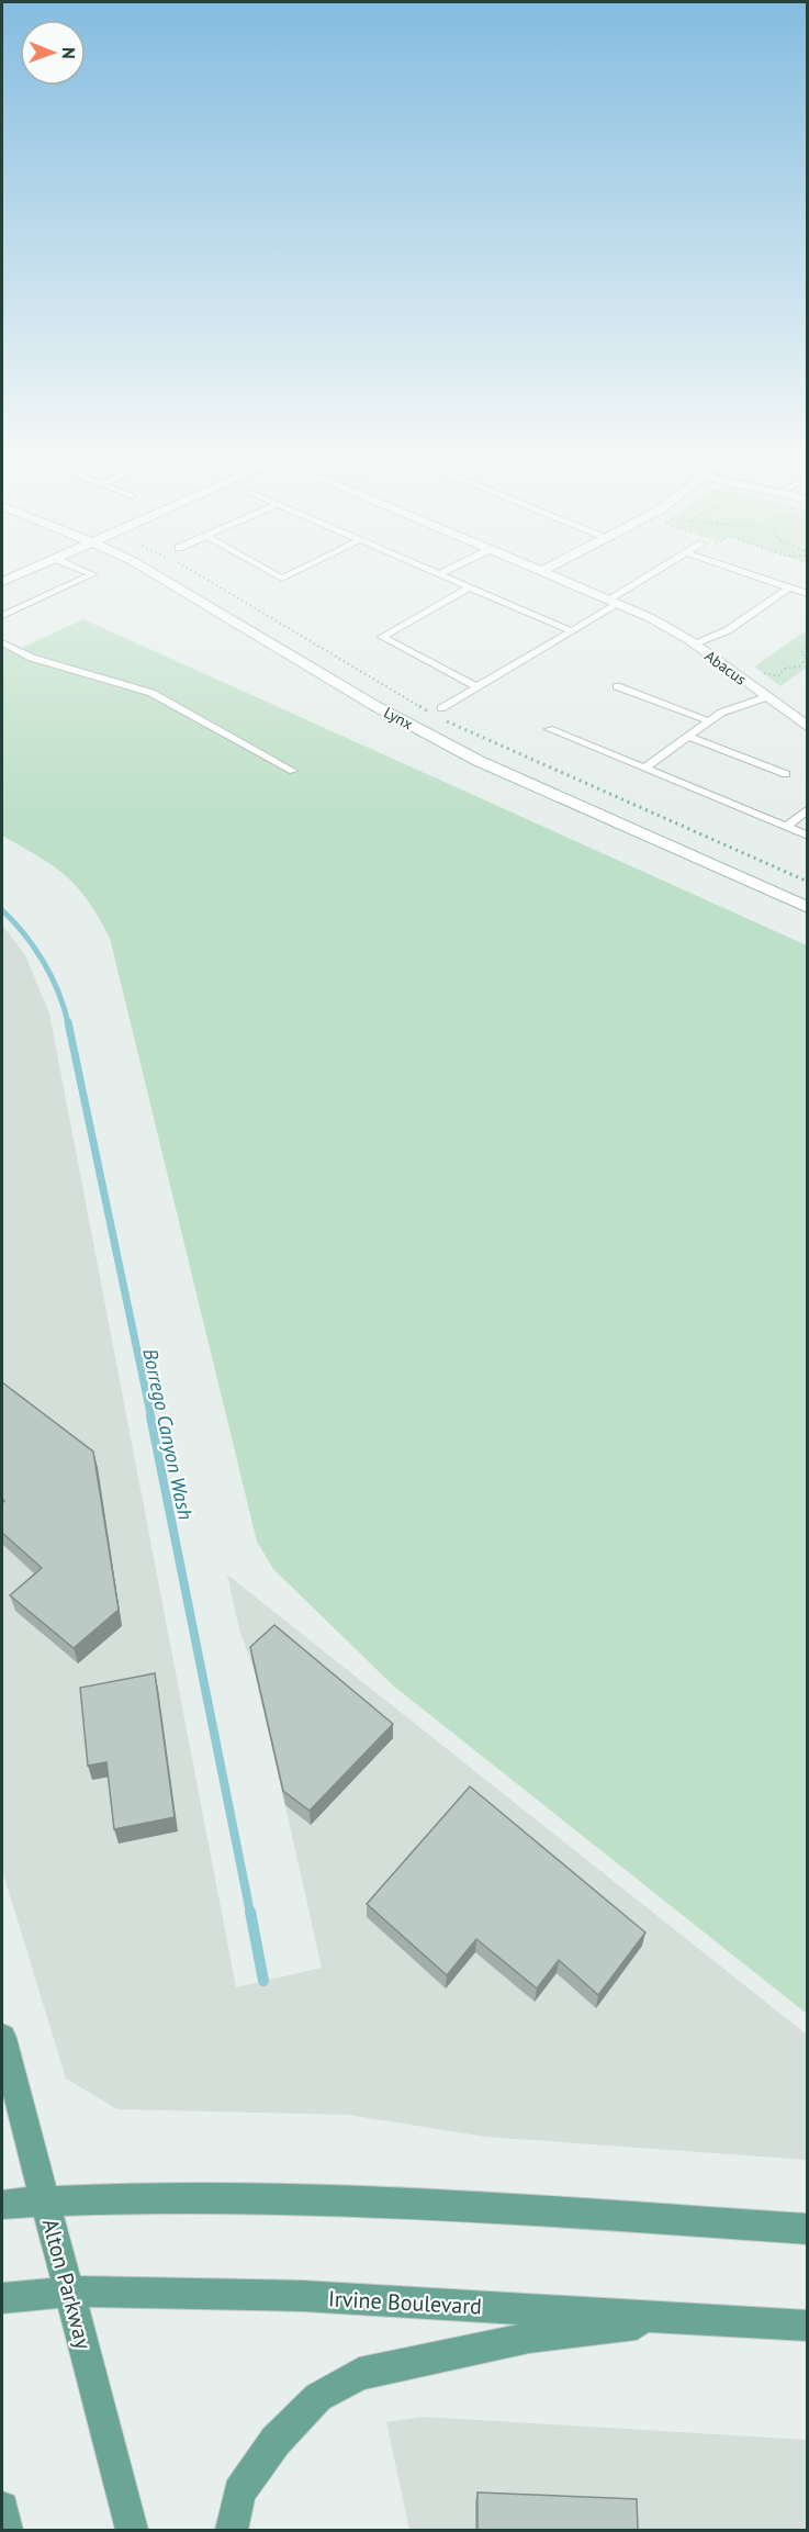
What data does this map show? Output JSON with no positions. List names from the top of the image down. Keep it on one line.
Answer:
{"streets":{"main road":["Alton Parkway","Irvine Boulevard"],"street":["Abacus","Lynx"]},"crossings":[["Alton Parkway","Irvine Boulevard"]],"water":["Borrego Canyon Wash"],"north":"right"}
